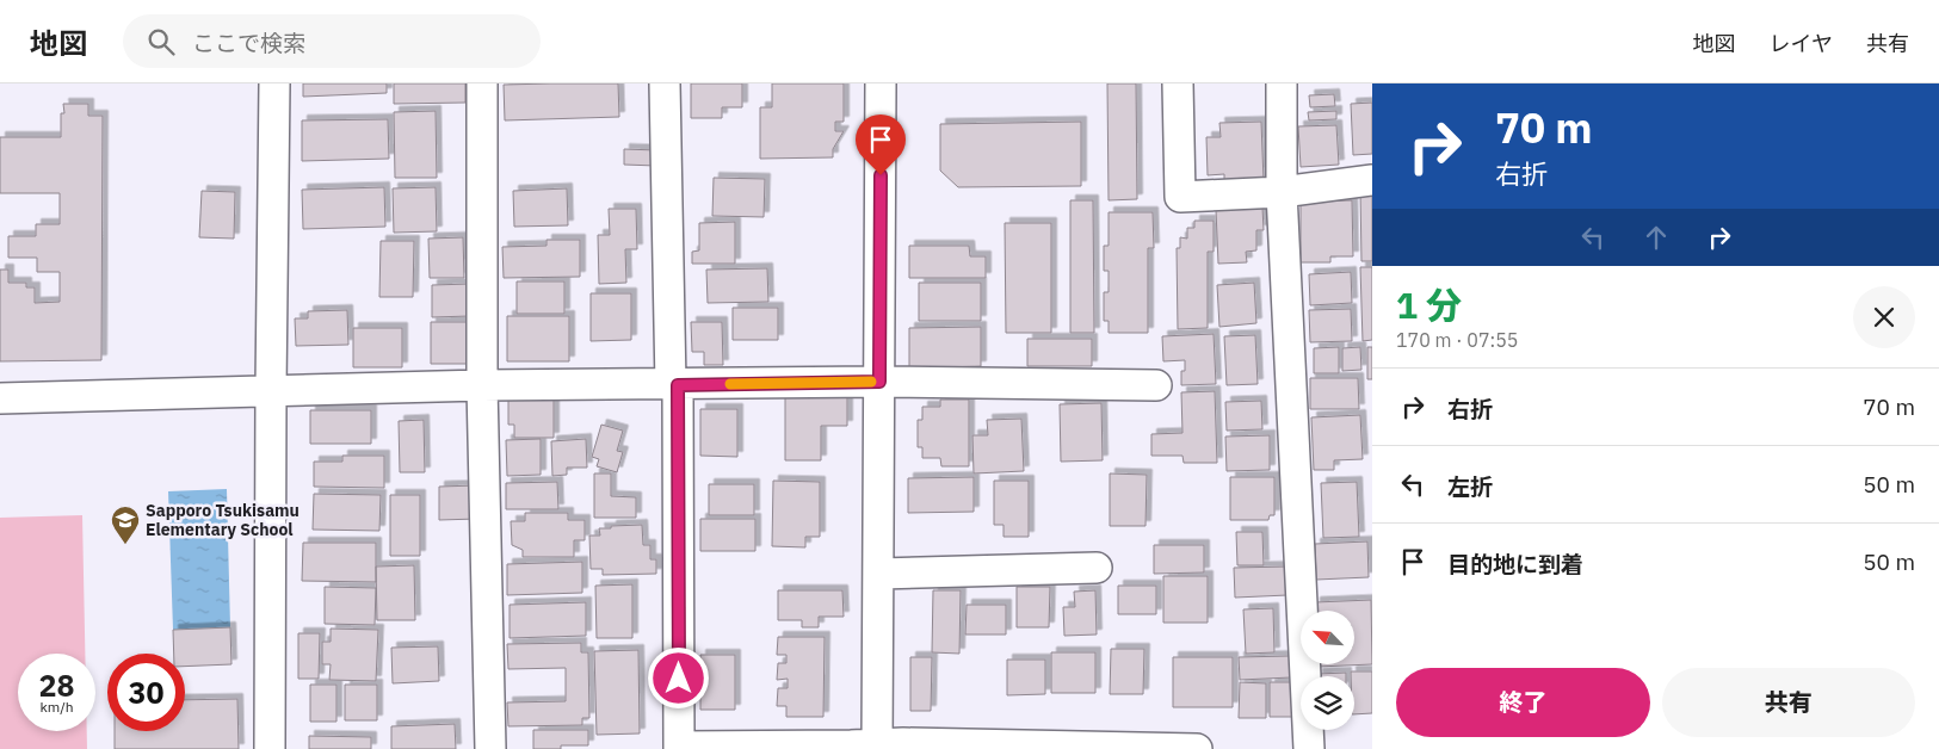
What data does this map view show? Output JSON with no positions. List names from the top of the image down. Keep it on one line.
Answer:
{"places":{"school or university":["Sapporo Tsukisamu Elementary School"]},"north":"top left","page":{"header":"地図","search":"ここで検索","nav":["地図","レイヤ","共有"],"turn":["70 m","右折"],"heading":["1 分","170 m · 07:55"],"list":[{"name":"右折","value":"70 m"},{"name":"左折","value":"50 m"},{"name":"目的地に到着","value":"50 m"}],"speed":"28 km/h","limit":"30","buttons":["終了","共有"]}}
